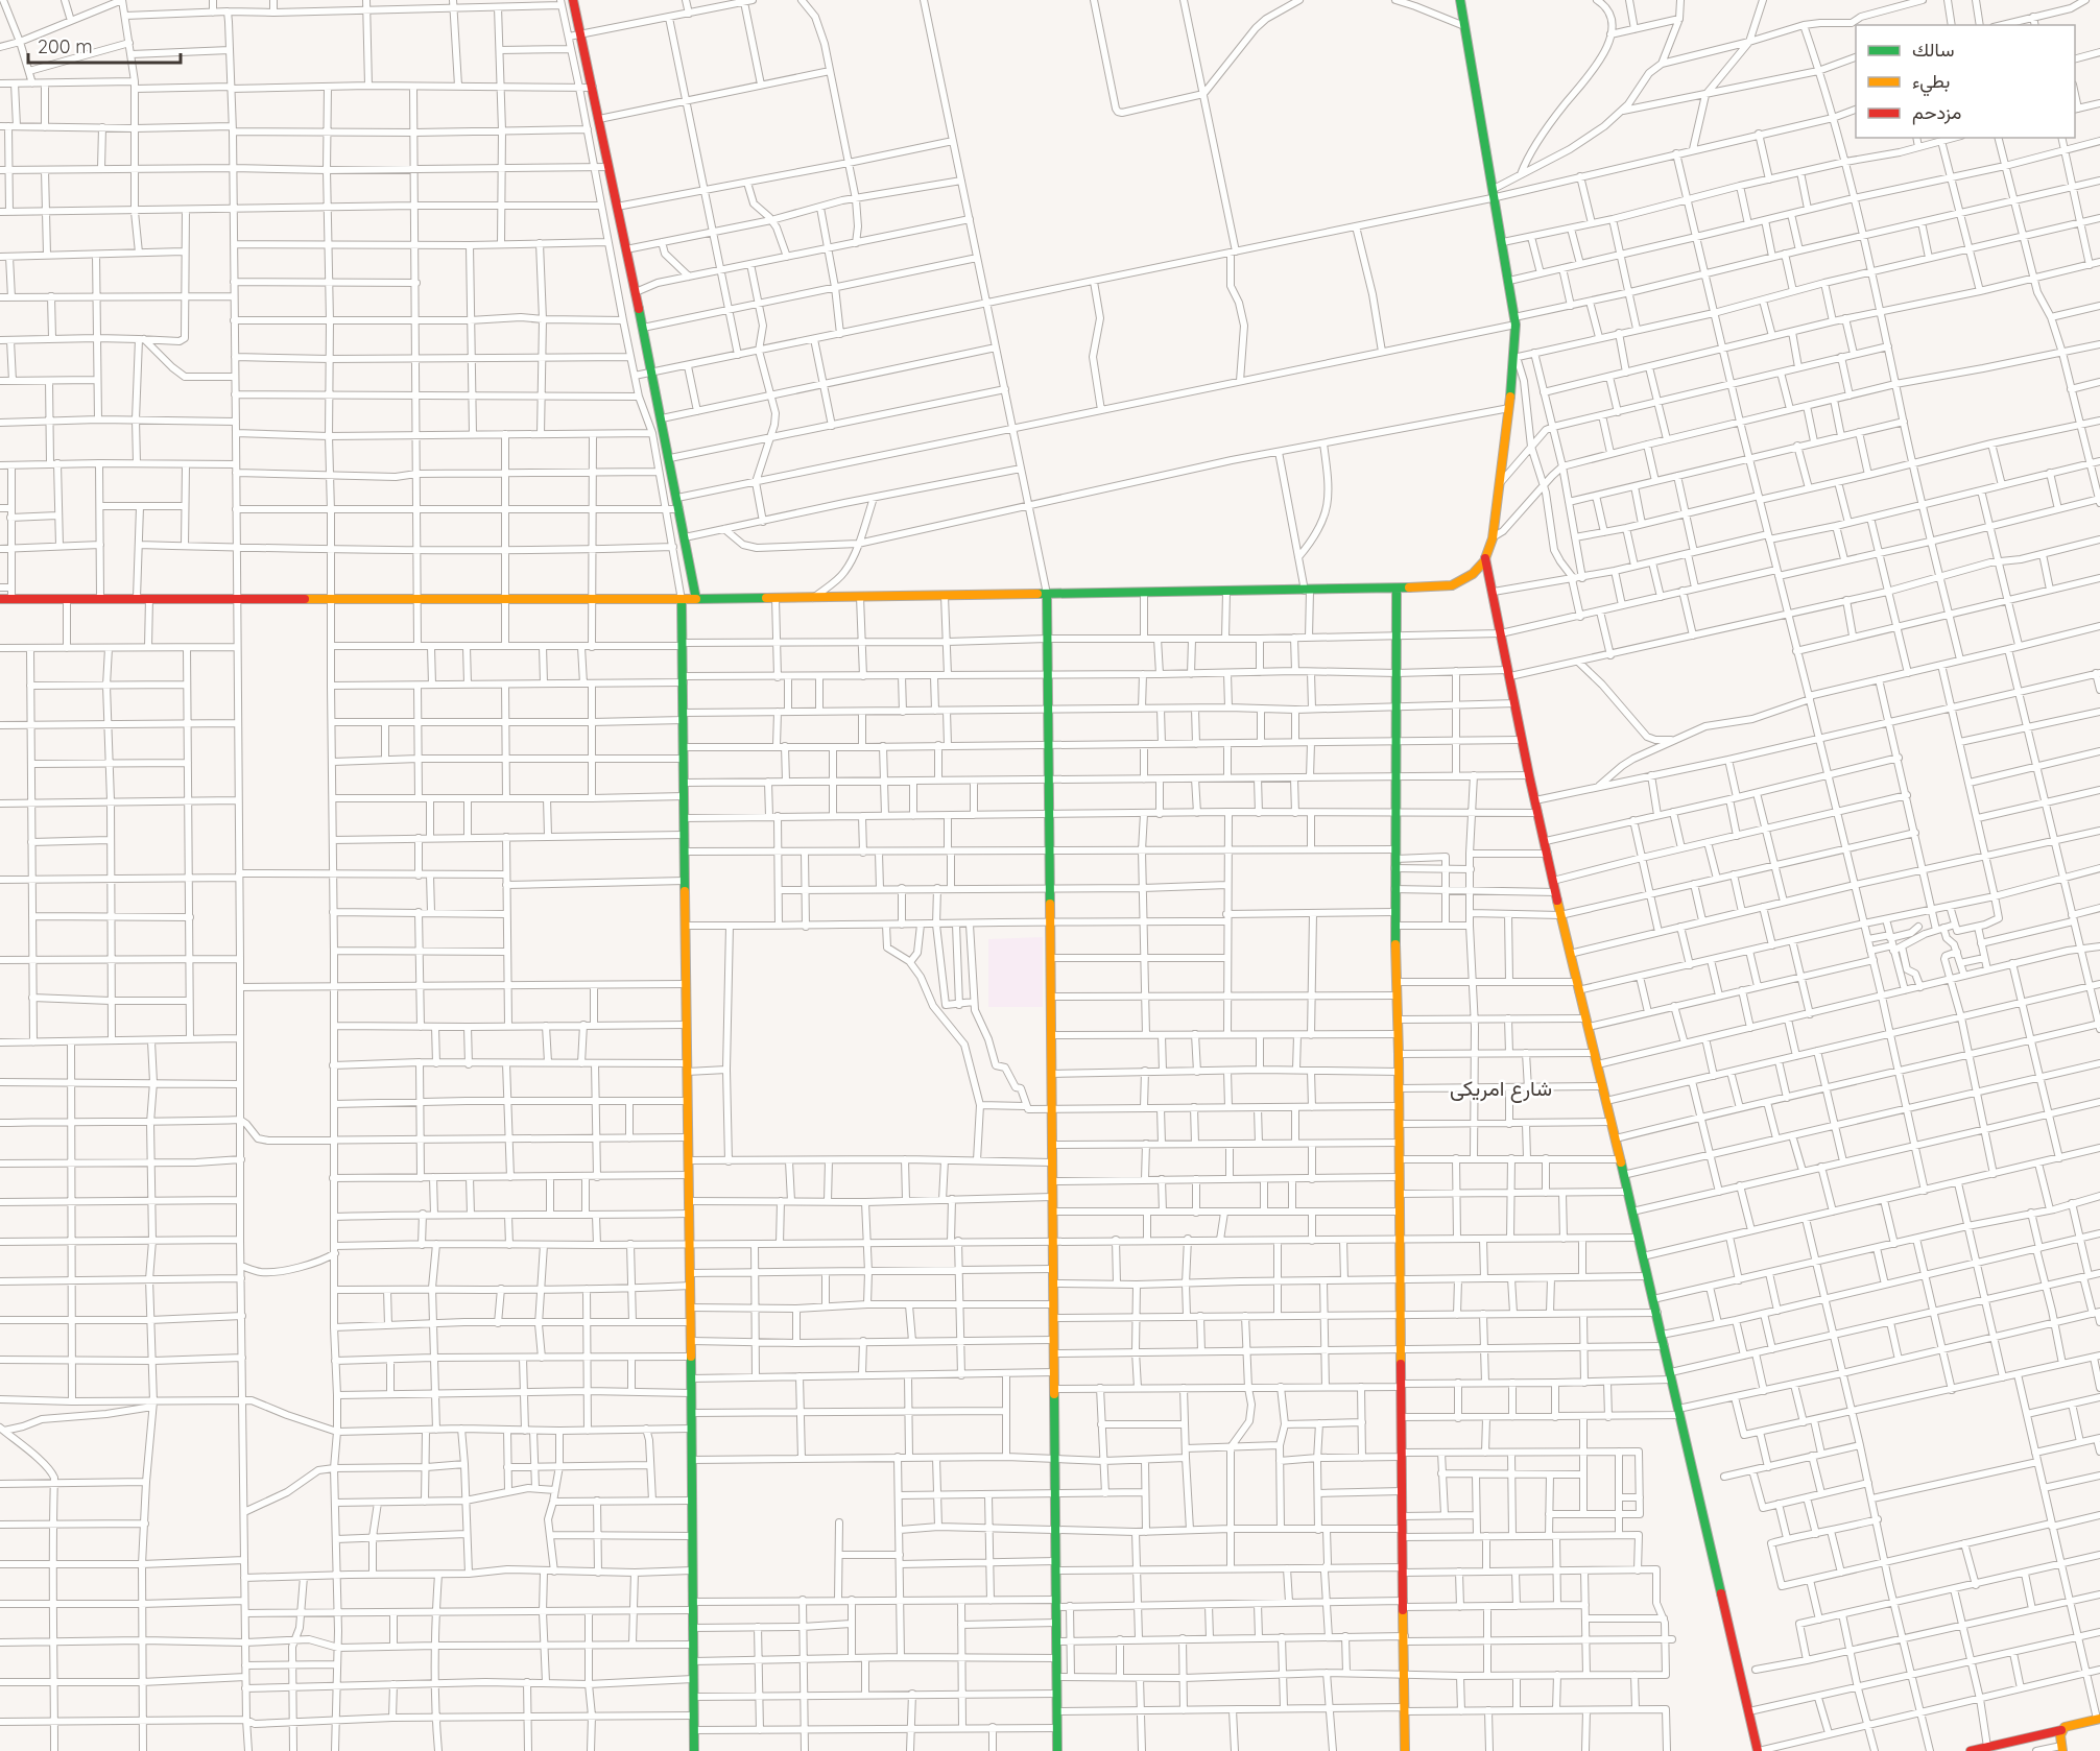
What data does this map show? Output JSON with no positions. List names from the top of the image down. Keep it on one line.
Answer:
{"streets":{"street":["شارع امريكى"]},"legend":["سالك","بطيء","مزدحم"],"scale_bar":"200 m"}
